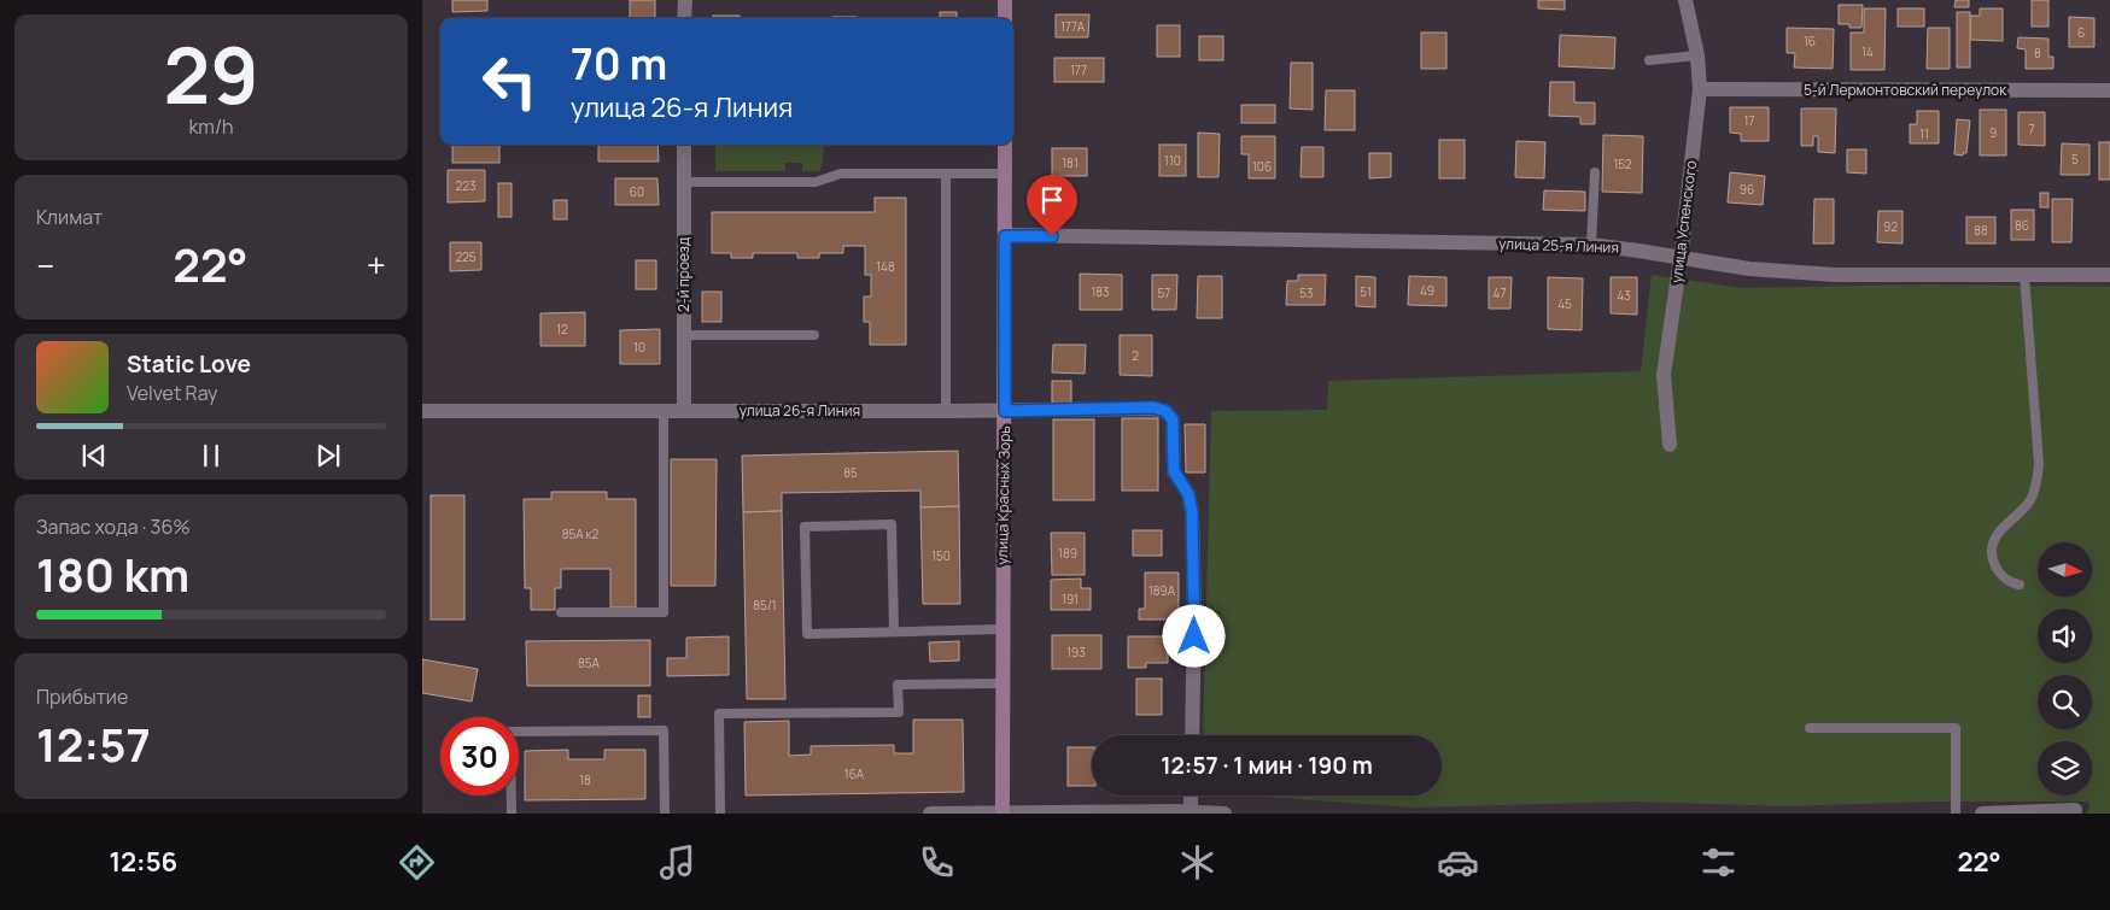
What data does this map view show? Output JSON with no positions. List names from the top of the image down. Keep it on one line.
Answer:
{"streets":{"street":["5-й Лермонтовский переулок","улица Успенского","улица 25-я Линия","2-й проезд","улица 26-я Линия","улица Красных Зорь"]},"crossings":[["5-й Лермонтовский переулок","улица Успенского"],["улица Успенского","улица 25-я Линия"],["улица 25-я Линия","улица Красных Зорь"],["2-й проезд","улица 26-я Линия"],["улица 26-я Линия","улица Красных Зорь"]],"house_numbers":["177А","6","16","14","8","177","17","7","9","11","5","110","181","152","106","223","96","60","86","92","88","225","148","49","183","51","57","53","47","43","45","12","10","2","85","85А к2","189","150","189А","191","85/1","193","85А","16А","18"],"north":"right","page":{"tile":[["29","km/h"],"Климат",["Запас хода · 36%","180 km"],["Прибытие","12:57"]],"turn":["70 m","улица 26-я Линия"],"heat":["−","22°","+"],"song":["Static Love","Velvet Ray"],"limit":"30","trip":"12:57 · 1 мин · 190 m","tabs":["12:56","22°"]}}
